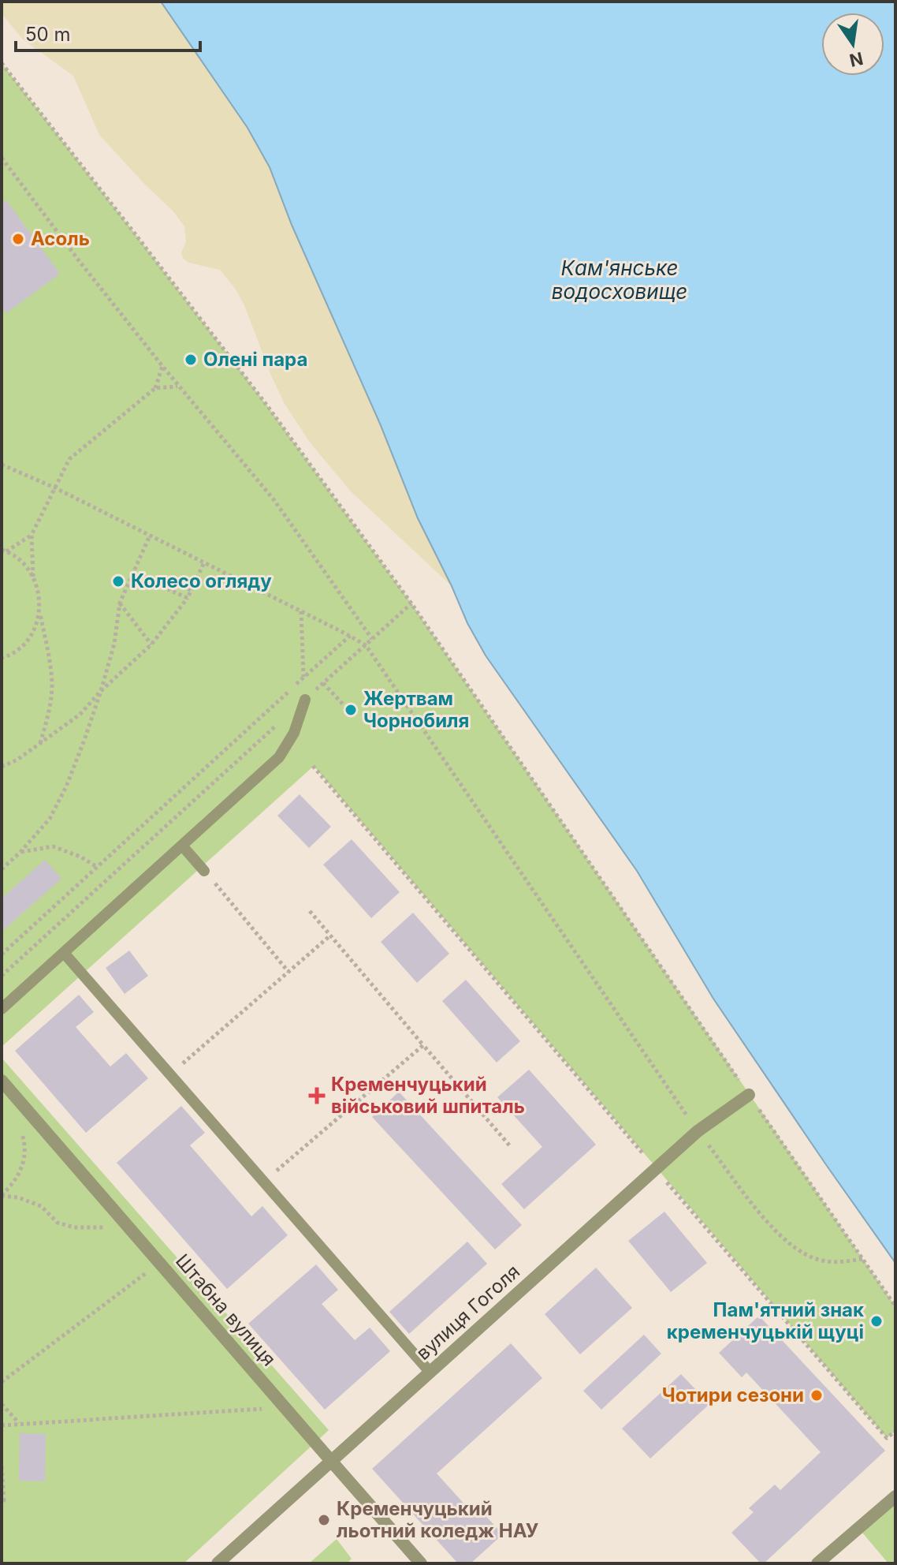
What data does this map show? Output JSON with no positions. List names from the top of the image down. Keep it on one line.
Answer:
{"streets":{"street":["Штабна вулиця","вулиця Гоголя"]},"crossings":[["Штабна вулиця","вулиця Гоголя"]],"water":["Кам'янське водосховище"],"places":{"other":["Асоль","Олені пара","Колесо огляду","Жертвам Чорнобиля","Пам'ятний знак кременчуцькій щуці","Чотири сезони","Кременчуцький льотний коледж НАУ"],"health":["Кременчуцький військовий шпиталь"]},"scale_bar":"50 m","north":"bottom"}
